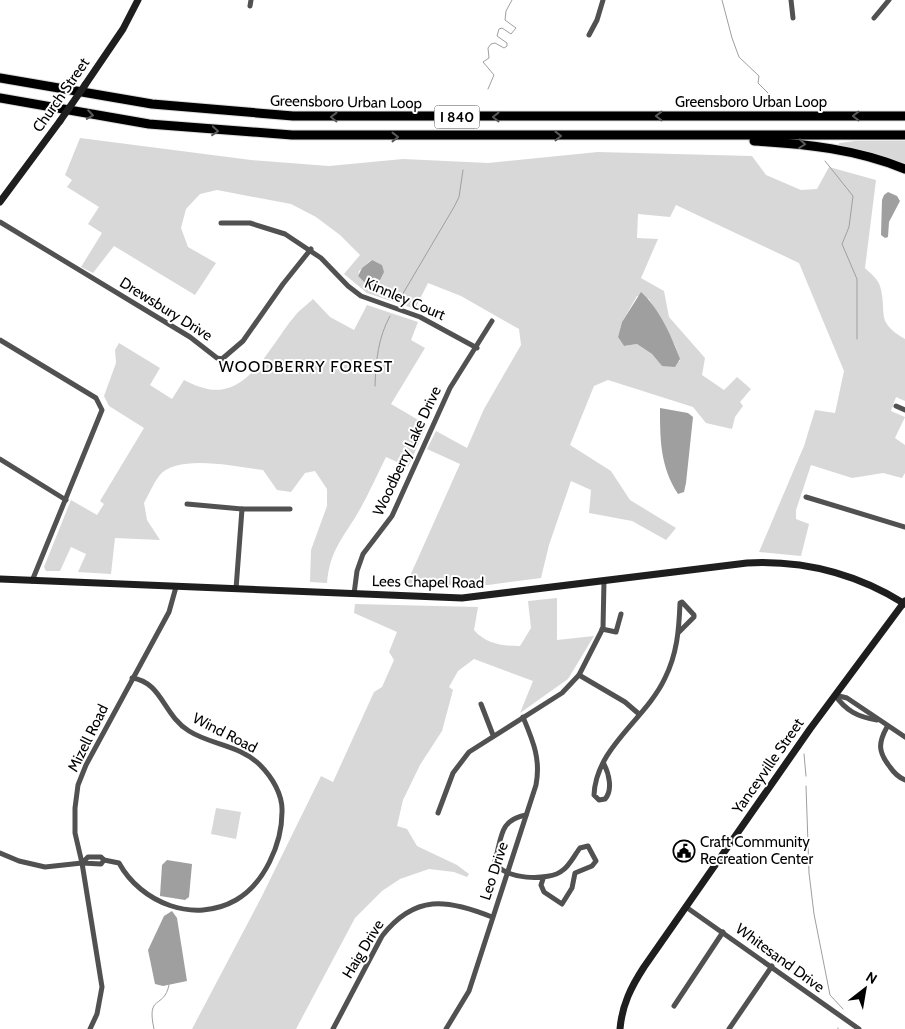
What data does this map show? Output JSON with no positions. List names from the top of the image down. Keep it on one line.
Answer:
{"streets":{"highway":["Greensboro Urban Loop","I 840"],"main road":["Church Street","Lees Chapel Road","Yanceyville Street"],"street":["Kinnley Court","Drewsbury Drive","Woodberry Lake Drive","Wind Road","Mizell Road","Leo Drive","Haig Drive","Whitesand Drive"]},"crossings":[["Kinnley Court","Drewsbury Drive"],["Kinnley Court","Woodberry Lake Drive"],["Woodberry Lake Drive","Lees Chapel Road"],["Lees Chapel Road","Mizell Road"],["Lees Chapel Road","Yanceyville Street"],["Wind Road","Mizell Road"],["Yanceyville Street","Whitesand Drive"],["Leo Drive","Haig Drive"]],"districts":["WOODBERRY FOREST"],"places":{"public building":["Craft Community Recreation Center"]},"north":"top right"}
